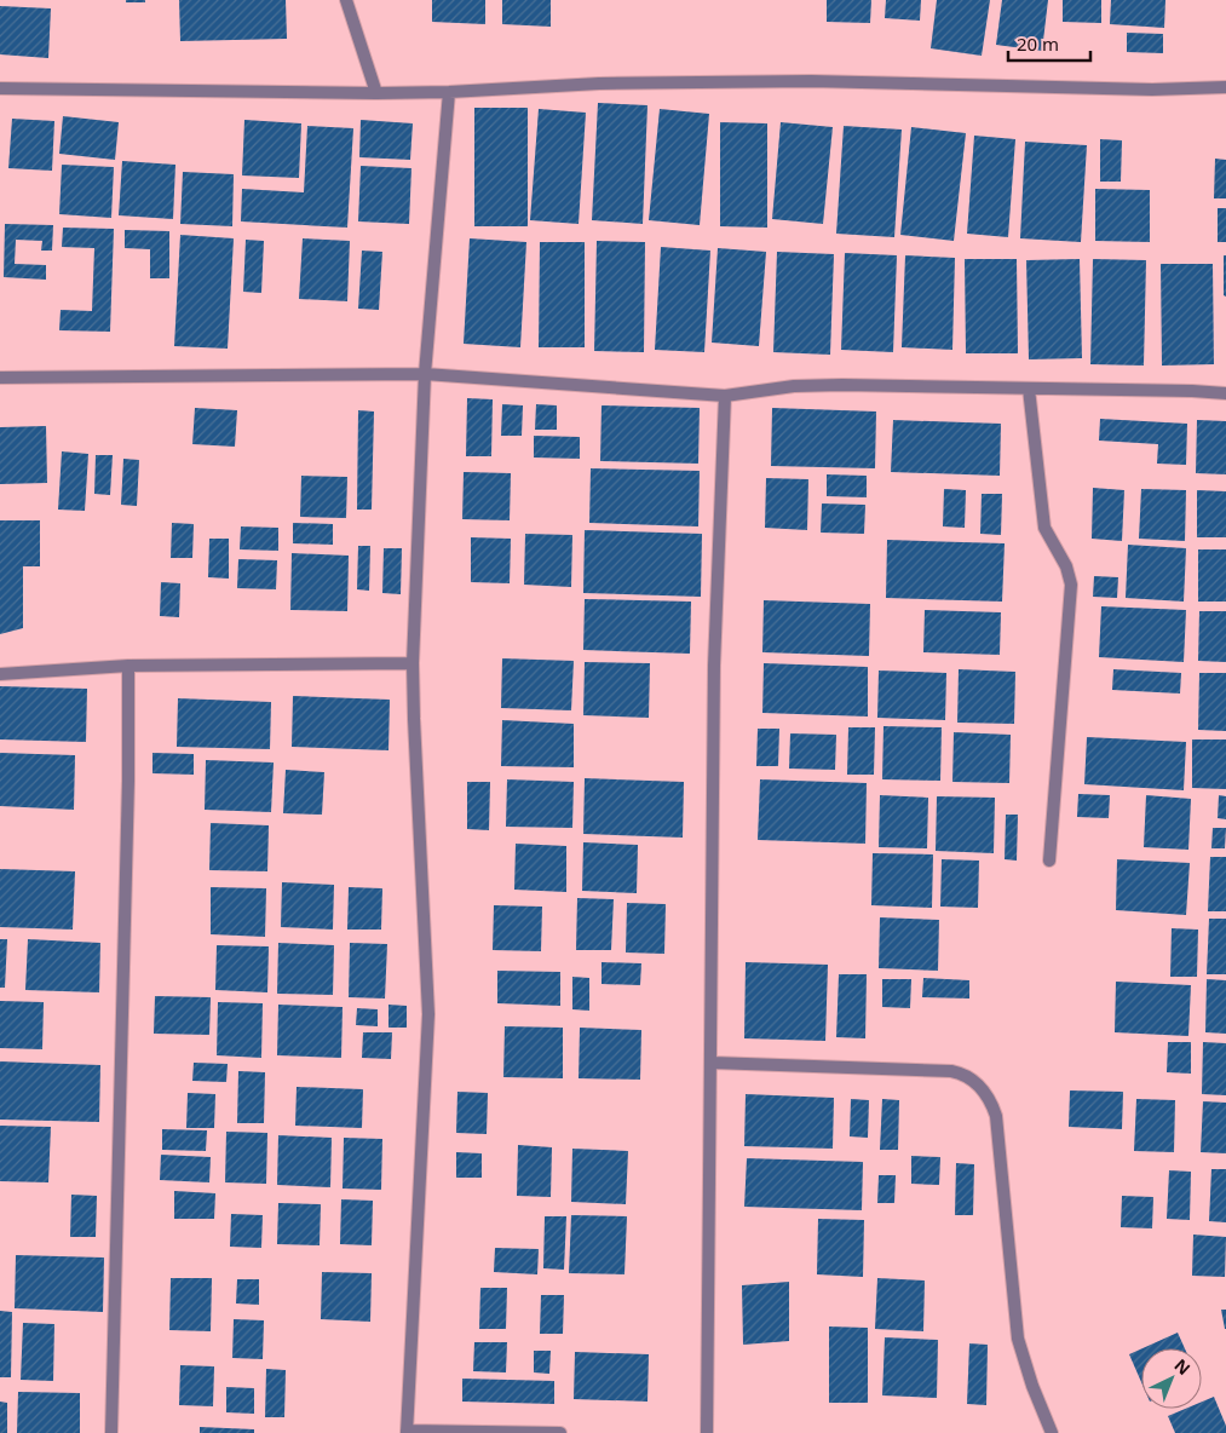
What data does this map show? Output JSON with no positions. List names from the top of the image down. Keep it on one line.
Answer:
{"scale_bar":"20 m","north":"top right"}
